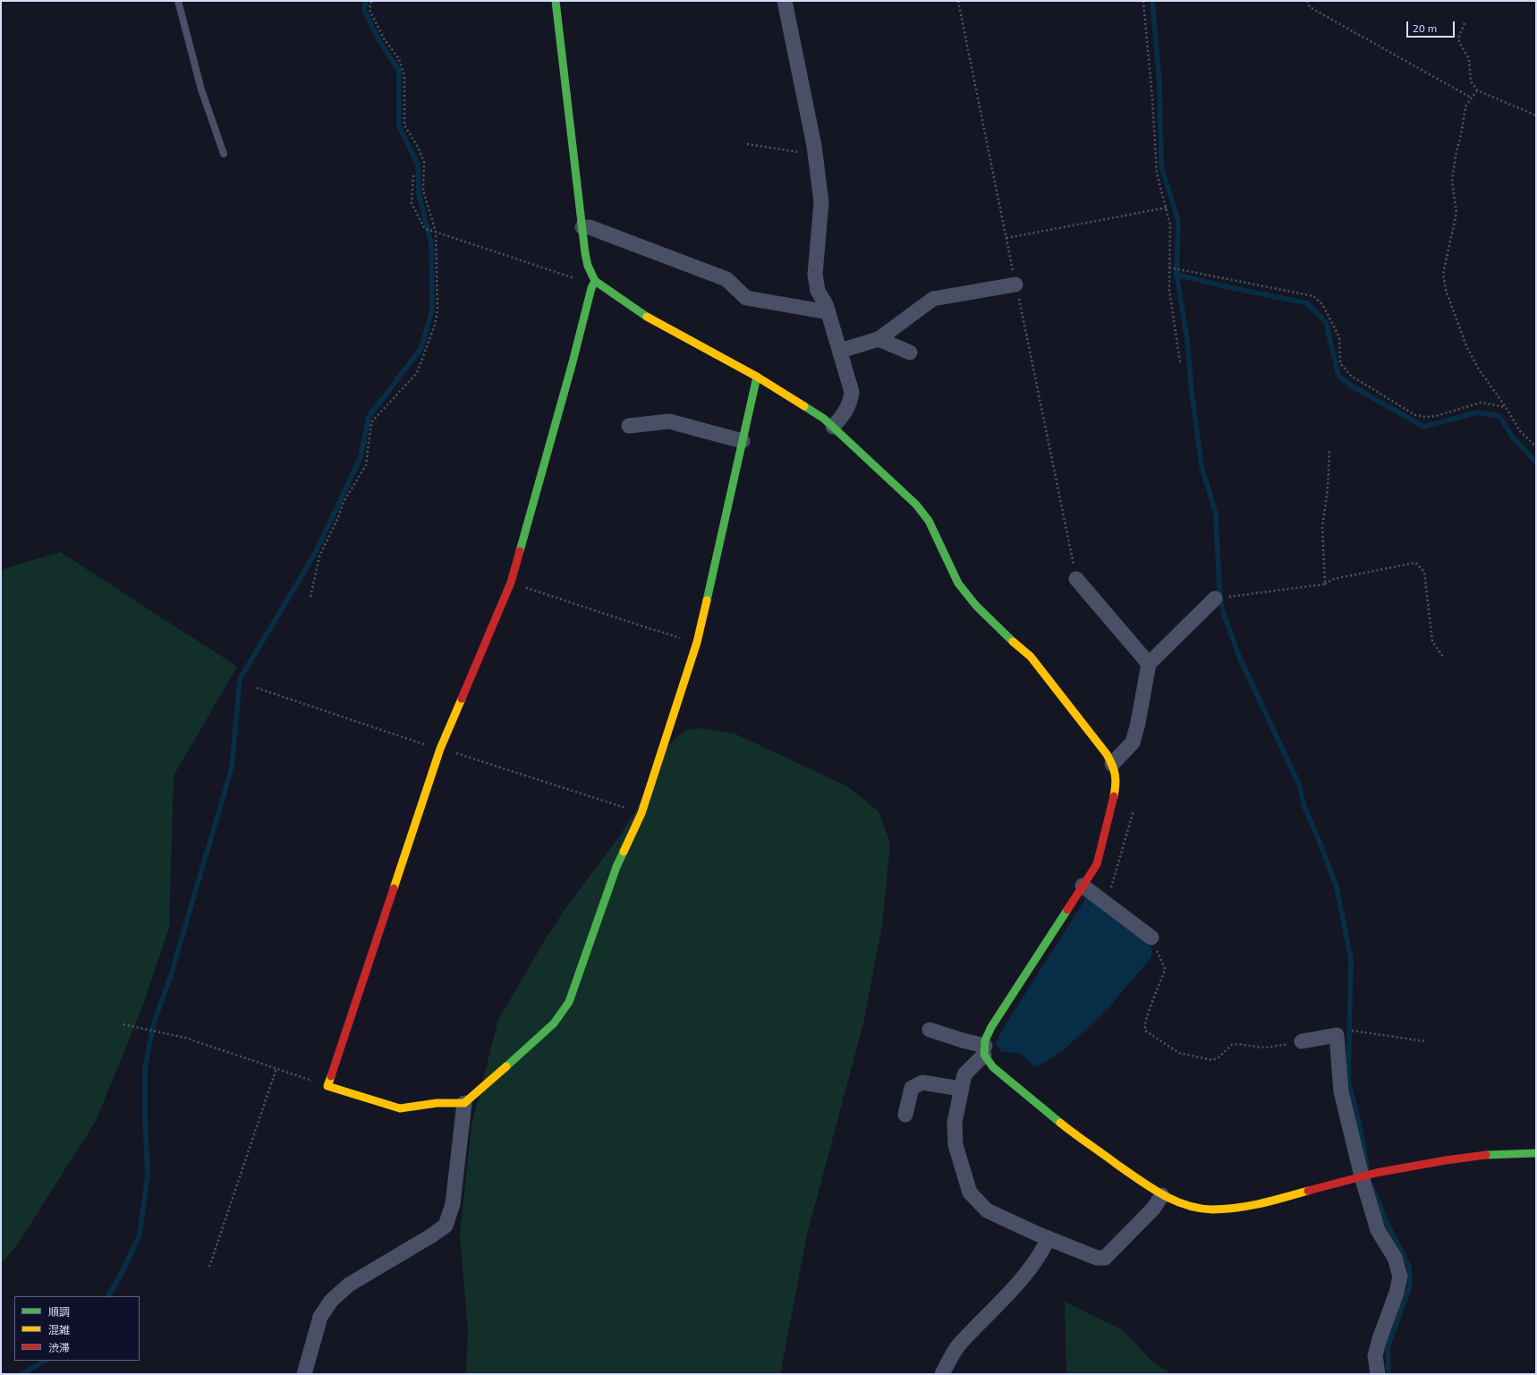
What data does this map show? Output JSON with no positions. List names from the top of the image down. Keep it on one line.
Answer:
{"legend":["順調","混雑","渋滞"],"scale_bar":"20 m"}
